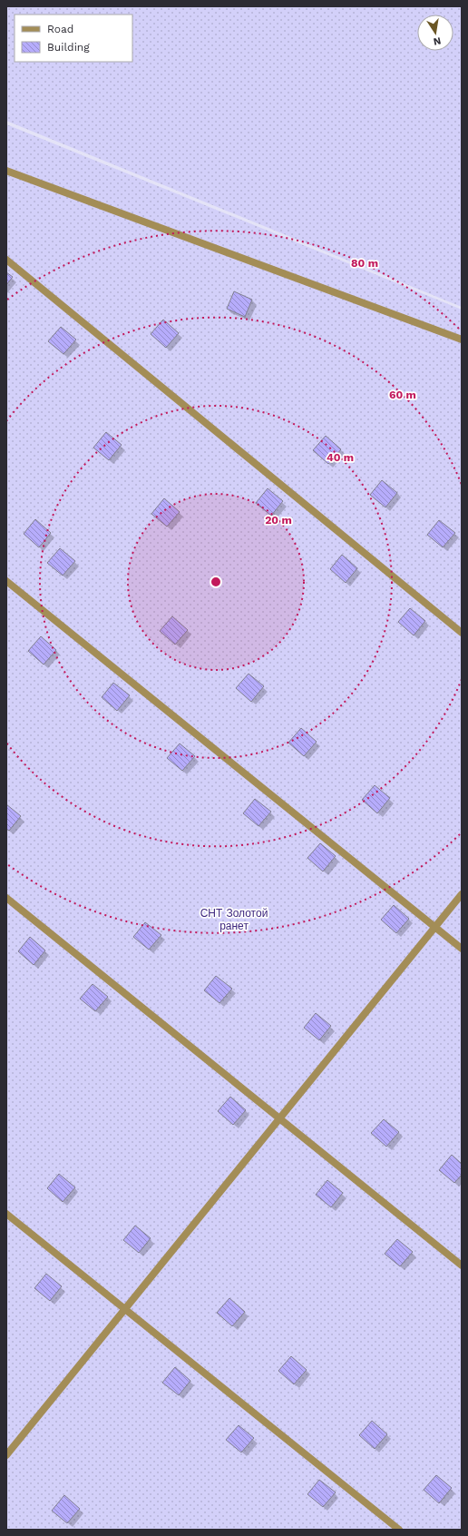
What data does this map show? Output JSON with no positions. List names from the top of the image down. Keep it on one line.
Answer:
{"parks":["СНТ Золотой ранет"],"legend":["Road","Building"],"north":"bottom","rings":["80 m","60 m","40 m","20 m"]}
